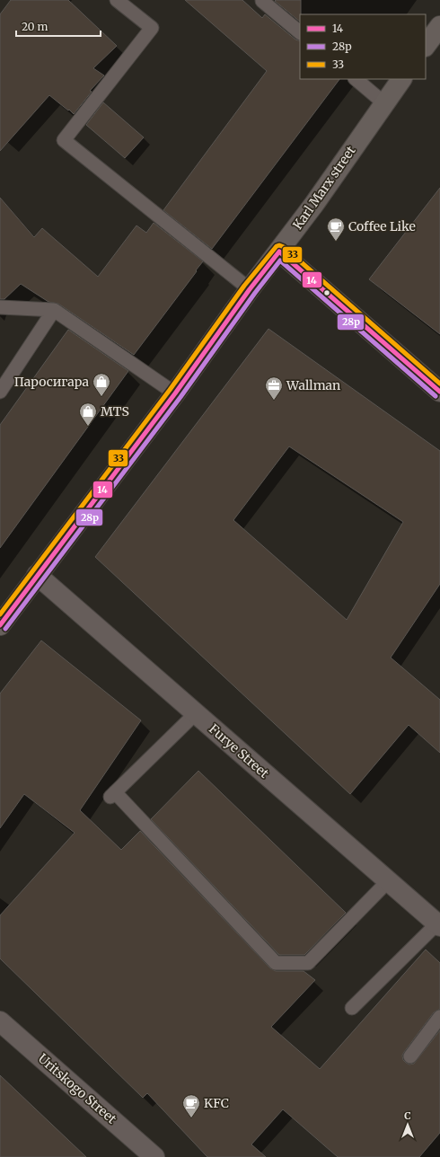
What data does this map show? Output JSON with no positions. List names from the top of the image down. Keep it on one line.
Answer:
{"streets":{"main road":["Karl Marx street"],"street":["Furye Street","Uritskogo Street"]},"crossings":[["Karl Marx street","Furye Street"]],"places":{"cafe":["Coffee Like","KFC"],"shop":["Паросигара","MTS"],"office":["Wallman"]},"lines":["transit line 33","transit line 14","transit line 28р"],"legend":["14","28р","33"],"scale_bar":"20 m","north":"top"}
